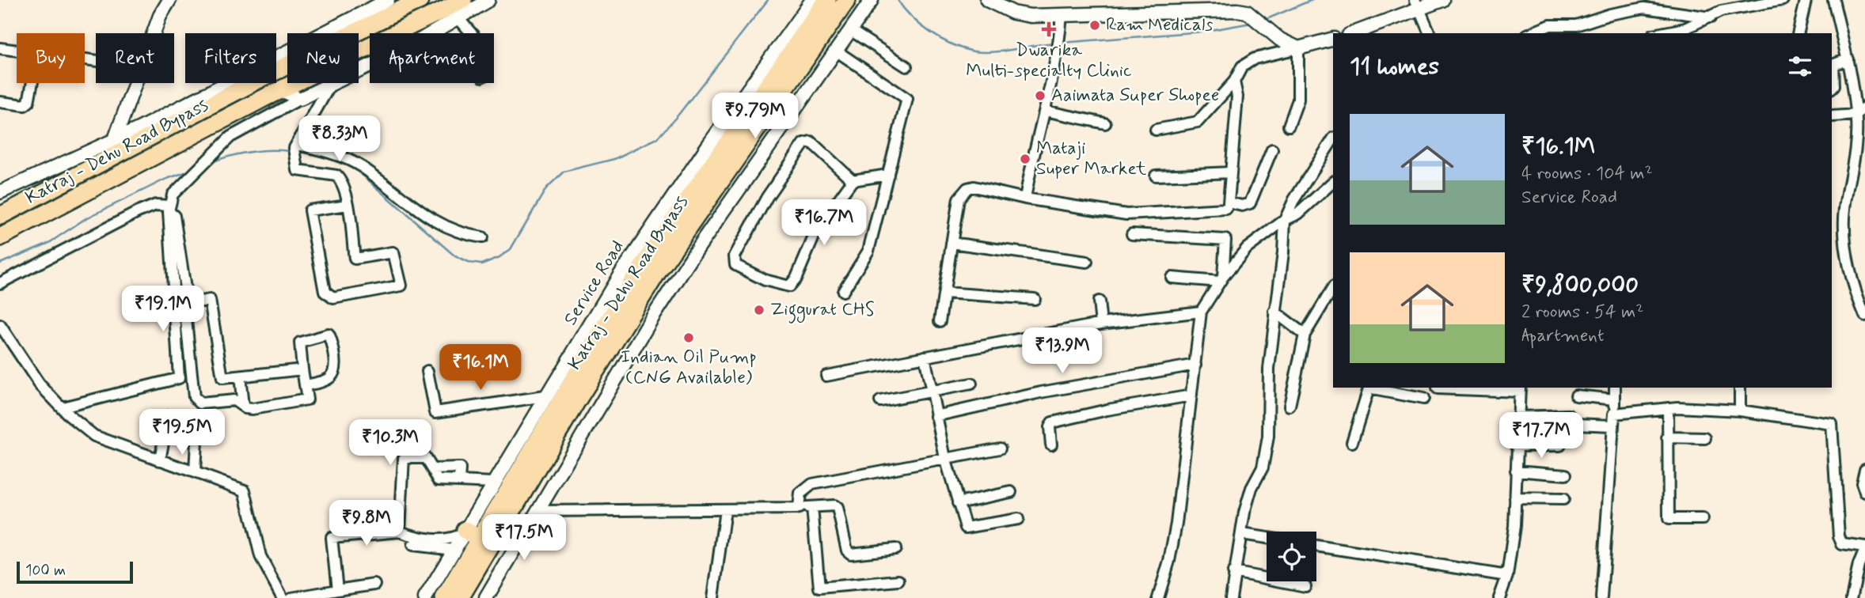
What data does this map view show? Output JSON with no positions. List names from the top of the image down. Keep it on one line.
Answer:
{"streets":{"highway":["Katraj - Dehu Road Bypass"],"street":["Service Road"]},"crossings":[["Katraj - Dehu Road Bypass","Service Road"]],"places":{"other":["Ram Medicals","Aaimata Super Shopee","Mataji Super Market","Ziggurat CHS","Indian Oil Pump (CNG Available)"],"health":["Dwarika Multi-specialty Clinic"]},"scale_bar":"100 m","page":{"chip":["Buy","Rent","Filters","New","Apartment"],"heading":"11 homes","price":["₹9.79M","₹8.33M","₹16.7M","₹19.1M","₹13.9M","₹16.1M","₹19.5M","₹17.7M","₹10.3M","₹9.8M","₹17.5M"],"list":[{"name":"₹16.1M","note":"4 rooms · 104 m² · Service Road"},{"name":"₹9,800,000","note":"2 rooms · 54 m² · Apartment"}],"scale":"100 m"}}
